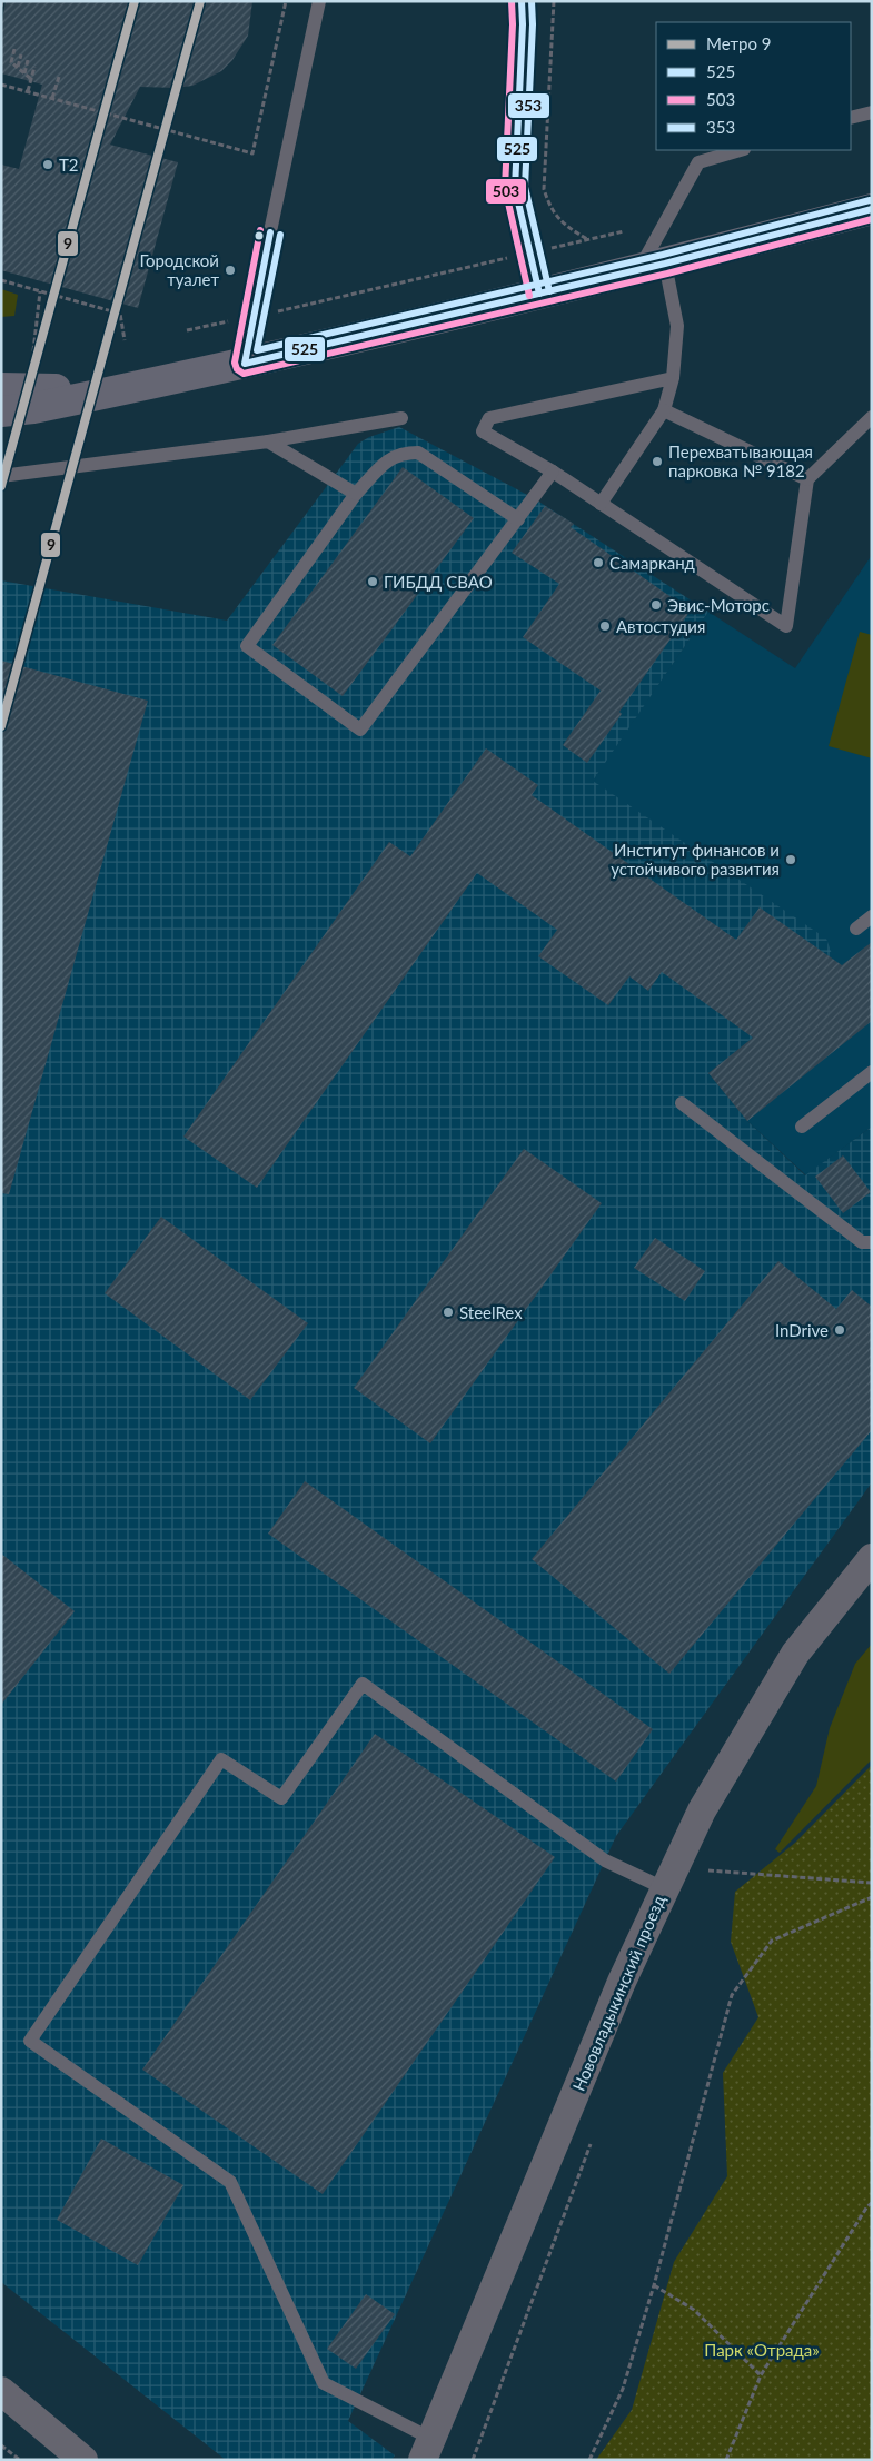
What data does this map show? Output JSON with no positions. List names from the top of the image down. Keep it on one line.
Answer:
{"streets":{"street":["Нововладыкинский проезд"]},"parks":["Парк «Отрада»"],"places":["T2","Городской туалет","Перехватывающая парковка № 9182","Самарканд","ГИБДД СВАО","Эвис-Моторс","Автостудия","Институт финансов и устойчивого развития","SteelRex","InDrive"],"lines":["metro line 9","transit line 525","transit line 503","transit line 353"],"legend":["Метро 9","525","503","353"]}
